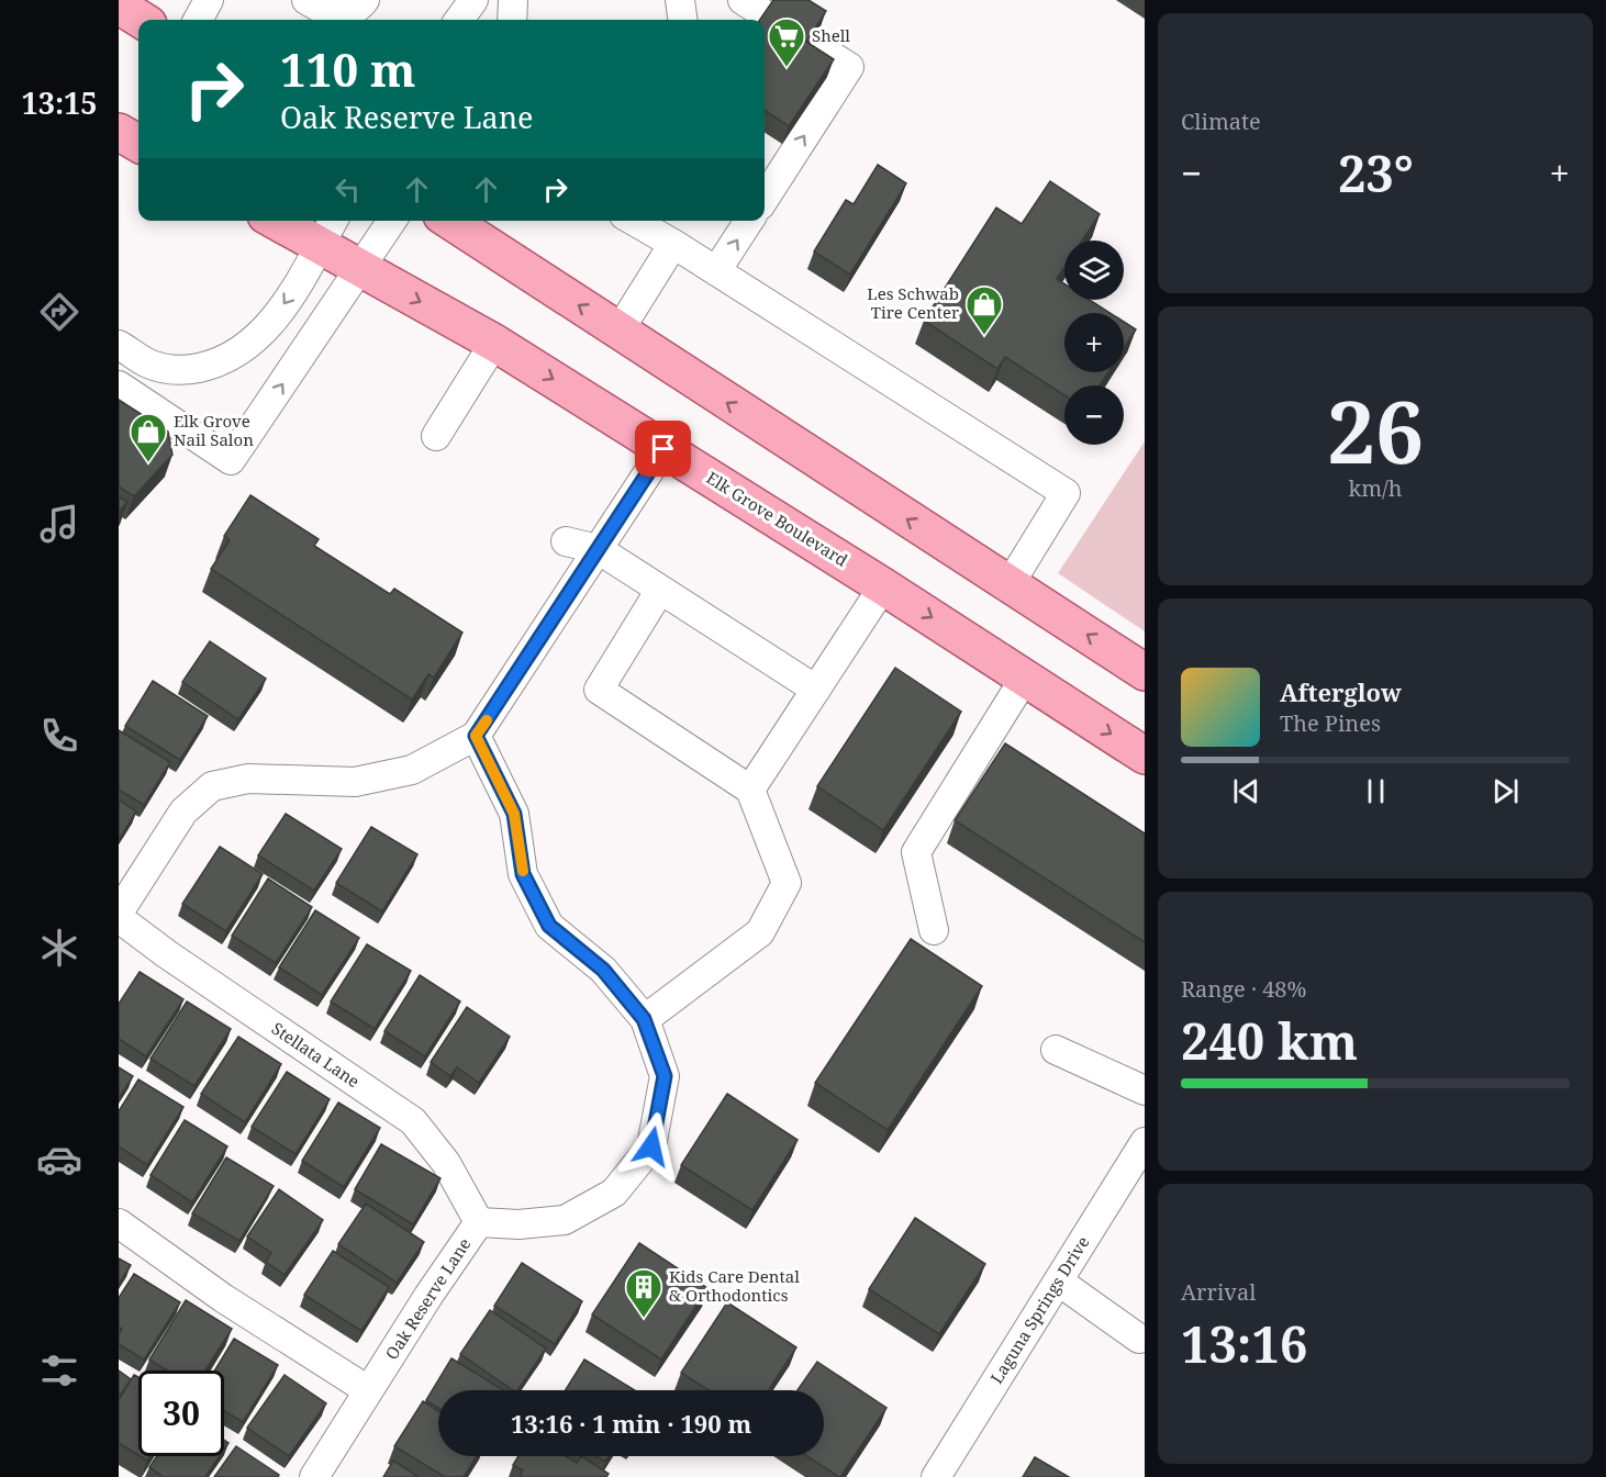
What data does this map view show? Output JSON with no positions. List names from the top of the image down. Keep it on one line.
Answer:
{"streets":{"main road":["Elk Grove Boulevard"],"street":["Stellata Lane","Oak Reserve Lane","Laguna Springs Drive"]},"crossings":[["Stellata Lane","Oak Reserve Lane"]],"places":{"supermarket":["Shell"],"shop":["Les Schwab Tire Center","Elk Grove Nail Salon"],"building":["Kids Care Dental & Orthodontics"]},"page":{"tabs":"13:15","tile":["Climate",["26","km/h"],["Range · 48%","240 km"],["Arrival","13:16"]],"turn":["110 m","Oak Reserve Lane"],"heat":["−","23°","+"],"map_buttons":["+","−"],"song":["Afterglow","The Pines"],"limit":"30","trip":"13:16 · 1 min · 190 m"}}
